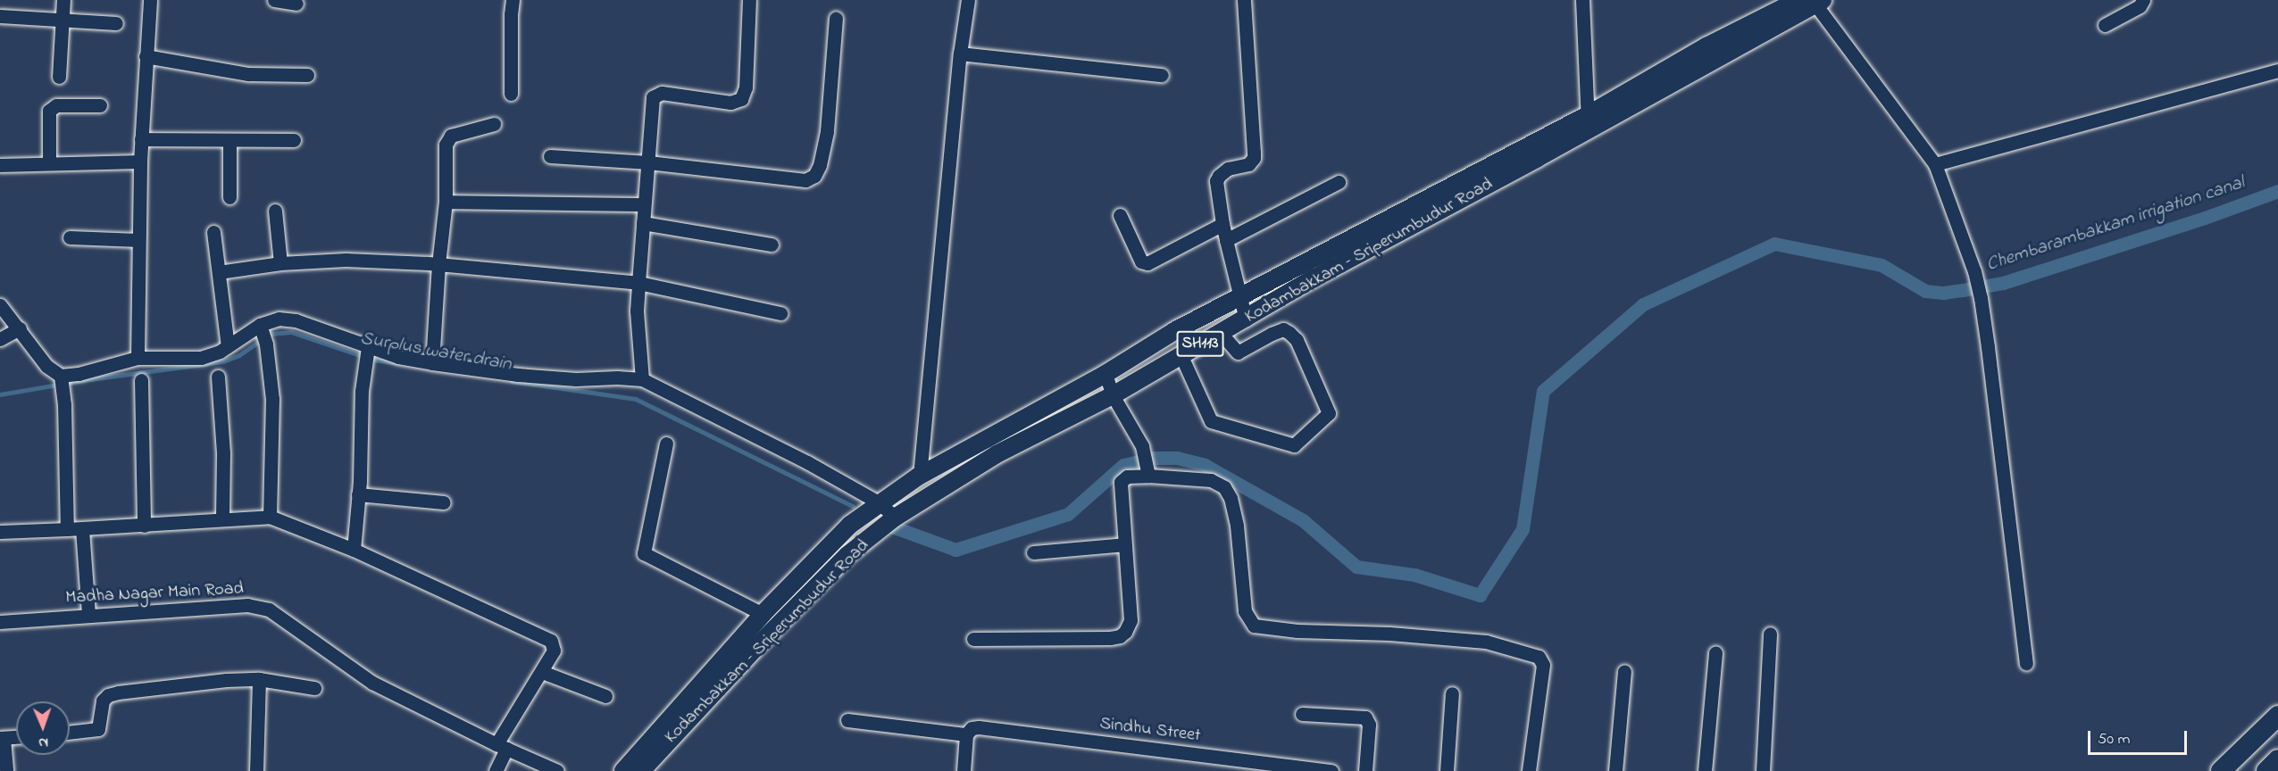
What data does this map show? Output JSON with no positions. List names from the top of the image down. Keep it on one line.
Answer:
{"streets":{"main road":["Kodambakkam – Sriperumbudur Road","SH113"],"street":["Madha Nagar Main Road","Sindhu Street"]},"water":["Chembarambakkam irrigation canal","Surplus water drain"],"scale_bar":"50 m","north":"bottom"}
